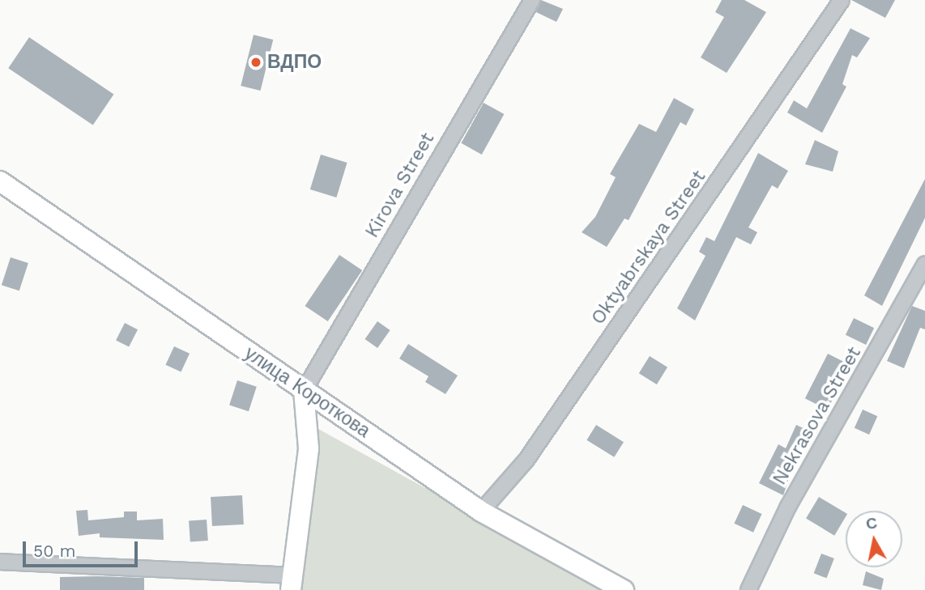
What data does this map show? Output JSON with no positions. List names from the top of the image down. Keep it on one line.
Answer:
{"streets":{"street":["Kirova Street","Oktyabrskaya Street","улица Короткова","Nekrasova Street"]},"crossings":[["Kirova Street","улица Короткова"],["Oktyabrskaya Street","улица Короткова"]],"places":["ВДПО"],"scale_bar":"50 m","north":"top"}
